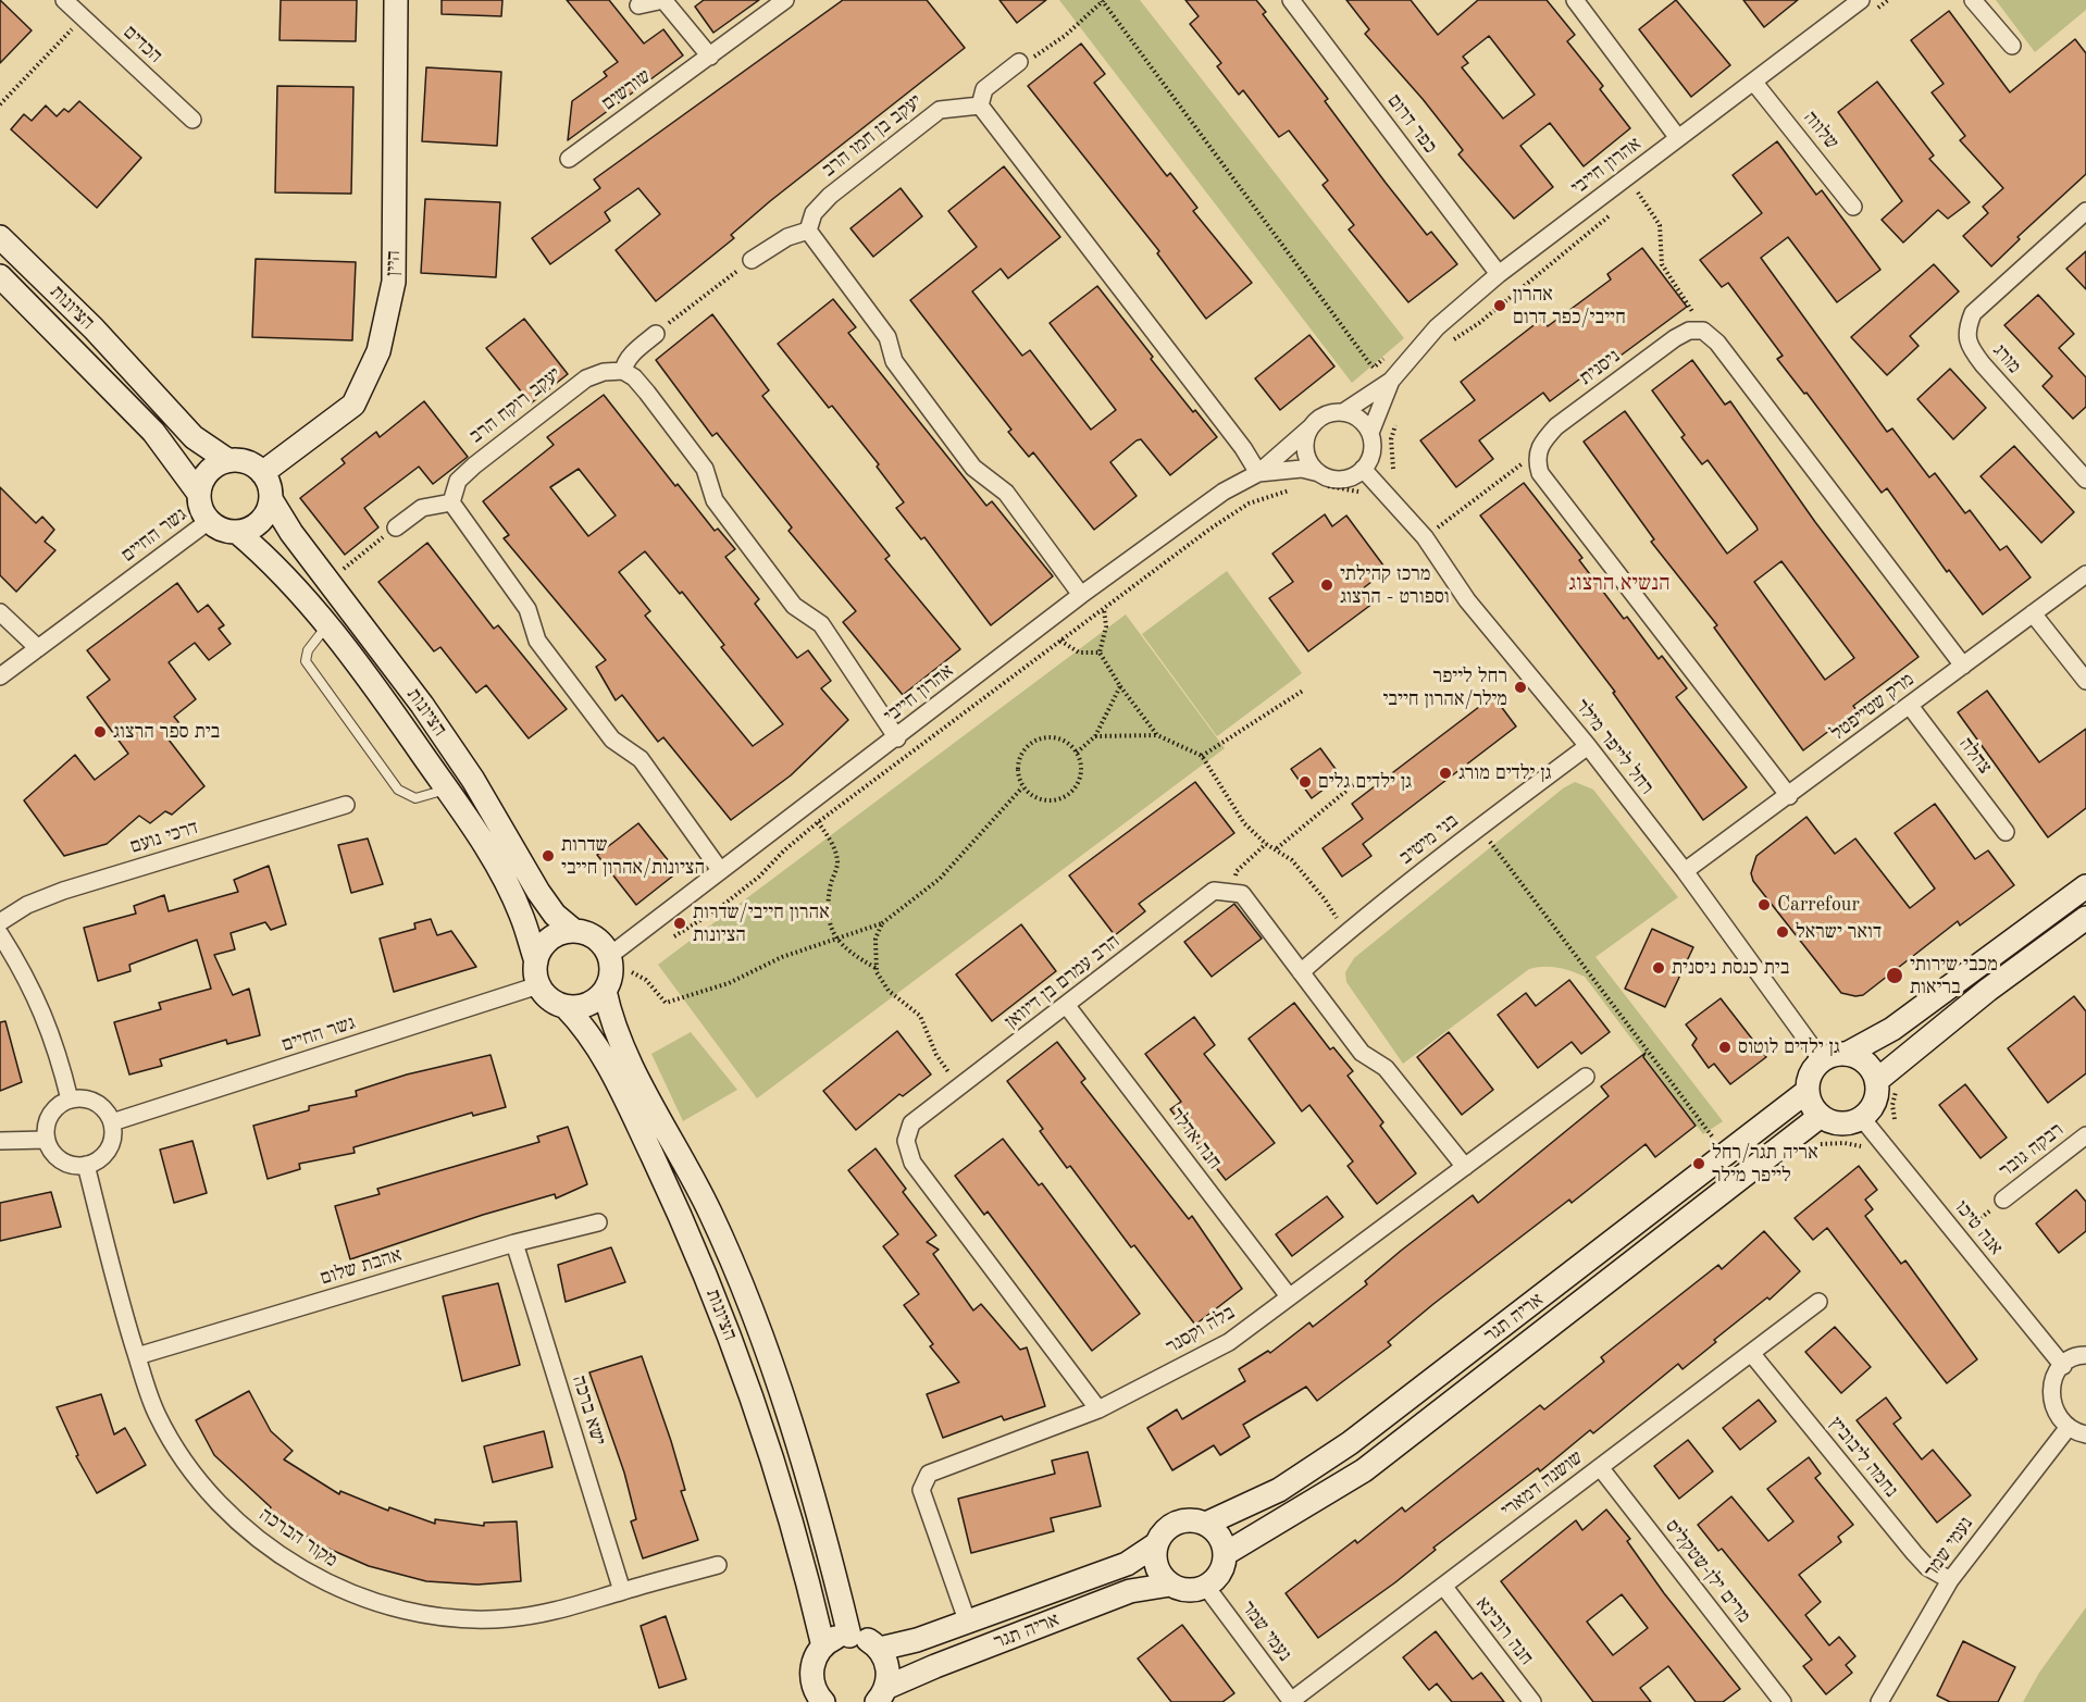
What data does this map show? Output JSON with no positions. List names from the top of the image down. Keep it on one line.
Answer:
{"streets":{"street":["הכדים","שורשים","כפר דרום","שלווה","יעקב בן חמו הרב","אהרון חייבי","היין","הציונות","מורג","ניסנית","יעקב רוקח הרב","גשר החיים","מרק שטייפטל","רחל לייפר מילר","צהלה","דרכי נועם","בני מיטיב","הרב עמרם בן דיוואן","חנה אדלר","רבקה גובר","אנה טיכו","אהבת שלום","אריה תגר","בלה וקסנר","ישא ברכה","נחמה ליבוביץ","שושנה דמארי","מקור הברכה","נעמי שמר","מרים ילן-שטקליס","חנה רובינא"]},"crossings":[["כפר דרום","אהרון חייבי"],["שלווה","אהרון חייבי"],["אהרון חייבי","הציונות"],["אהרון חייבי","גשר החיים"],["אהרון חייבי","רחל לייפר מילר"],["היין","הציונות"],["היין","גשר החיים"],["הציונות","גשר החיים"],["גשר החיים","מקור הברכה"],["מרק שטייפטל","רחל לייפר מילר"],["מרק שטייפטל","צהלה"],["רחל לייפר מילר","בני מיטיב"],["רחל לייפר מילר","אנה טיכו"],["רחל לייפר מילר","אריה תגר"],["הרב עמרם בן דיוואן","חנה אדלר"],["הרב עמרם בן דיוואן","בלה וקסנר"],["חנה אדלר","בלה וקסנר"],["אנה טיכו","אריה תגר"],["אהבת שלום","ישא ברכה"],["אהבת שלום","מקור הברכה"],["אריה תגר","נעמי שמר"],["ישא ברכה","מקור הברכה"],["נחמה ליבוביץ","שושנה דמארי"],["נחמה ליבוביץ","נעמי שמר"],["שושנה דמארי","נעמי שמר"],["שושנה דמארי","מרים ילן-שטקליס"],["שושנה דמארי","חנה רובינא"]],"districts":["הנשיא הרצוג"],"places":["אהרון חייבי/כפר דרום","מרכז קהילתי וספורט - הרצוג","רחל לייפר מילר/אהרון חייבי","בית ספר הרצוג","גן ילדים מורג","גן ילדים גלים","שדרות הציונות/אהרון חייבי","Carrefour","אהרון חייבי/שדרות הציונות","דואר ישראל","בית כנסת ניסנית","מכבי שירותי בריאות","גן ילדים לוטוס","אריה תגר/רחל לייפר מילר"]}
